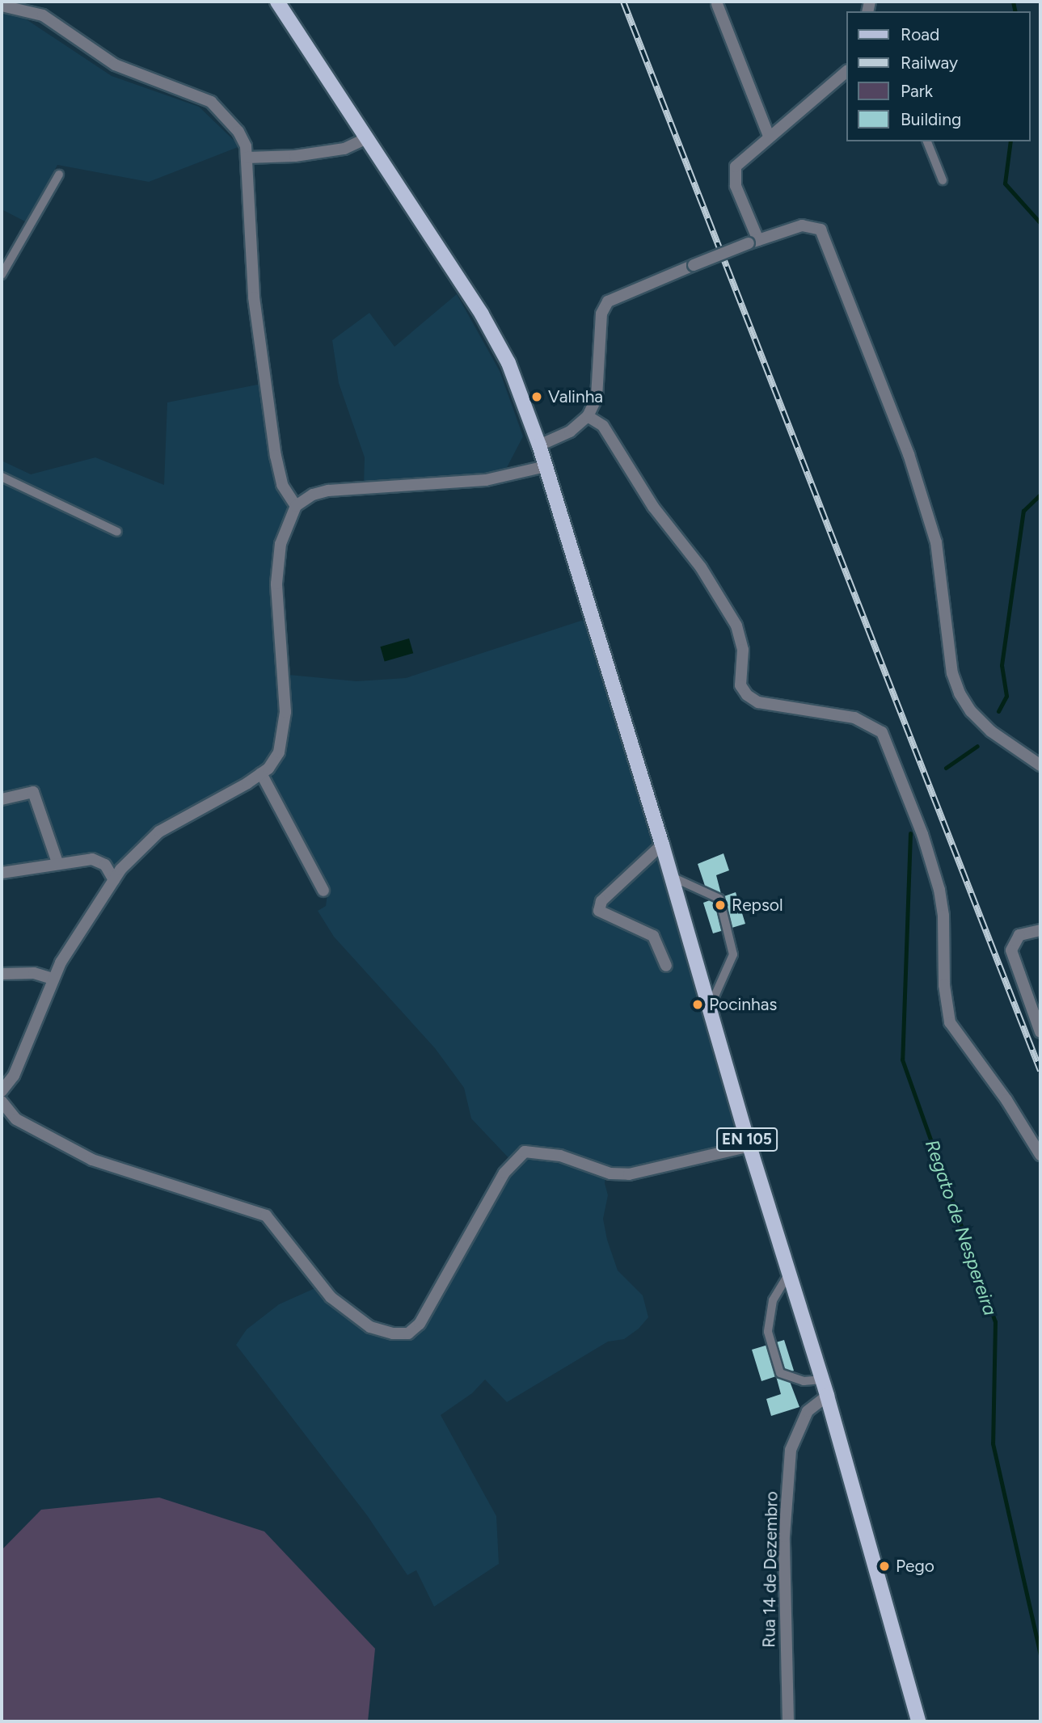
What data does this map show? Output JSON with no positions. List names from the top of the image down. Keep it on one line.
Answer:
{"streets":{"main road":["EN 105"],"street":["Rua 14 de Dezembro"]},"crossings":[["EN 105","Rua 14 de Dezembro"]],"water":["Regato de Nespereira"],"places":["Valinha","Repsol","Pocinhas","Pego"],"legend":["Road","Railway","Park","Building"]}
